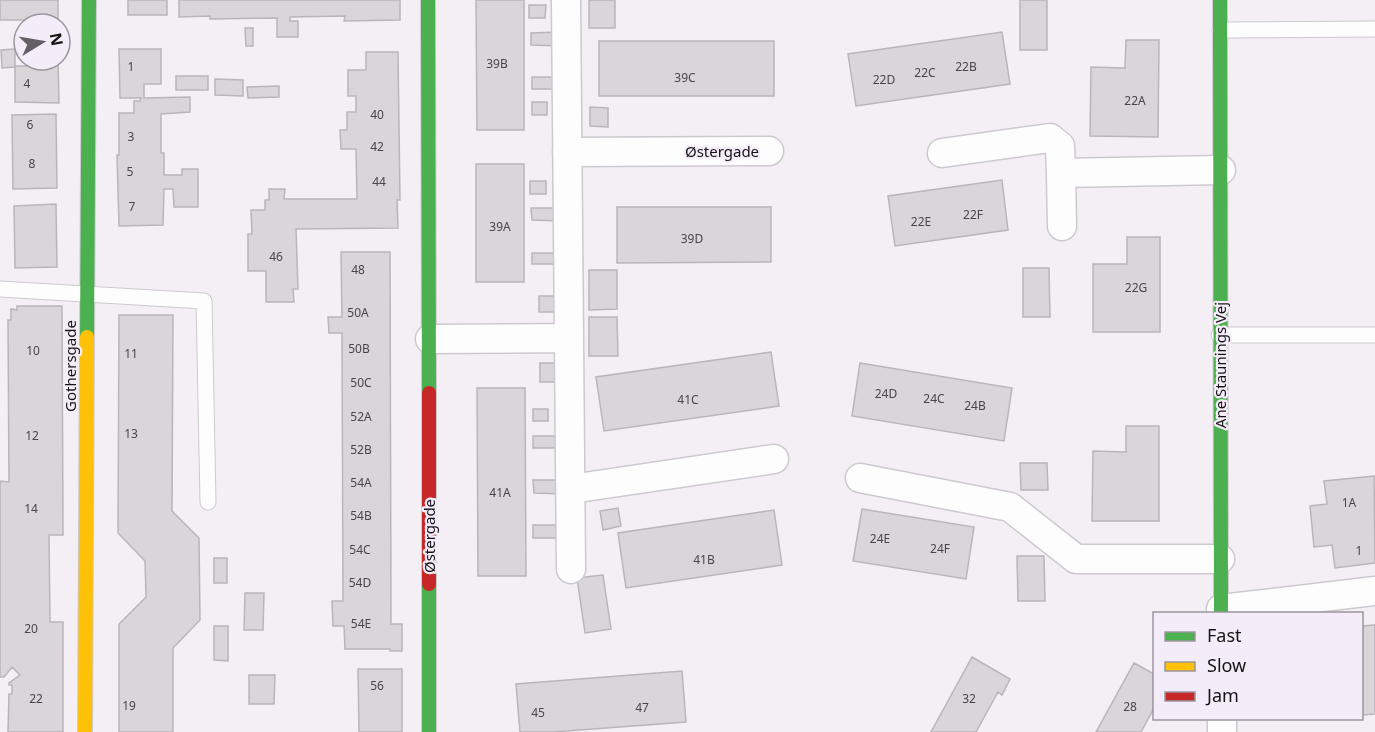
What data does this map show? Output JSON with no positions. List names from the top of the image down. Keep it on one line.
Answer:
{"streets":{"street":["Østergade","Ane Staunings Vej","Gothersgade"]},"house_numbers":["39B","1","22B","22C","39C","22D","4","22A","40","6","3","42","8","5","44","7","22F","22E","39A","39D","46","48","22G","50A","50B","10","11","50C","24D","24C","41C","24B","52A","13","12","52B","54A","41A","1A","14","54B","24E","24F","54C","1","41B","54D","54E","20","56","22","32","19","28","47","45"],"legend":["Fast","Slow","Jam"],"north":"right"}
